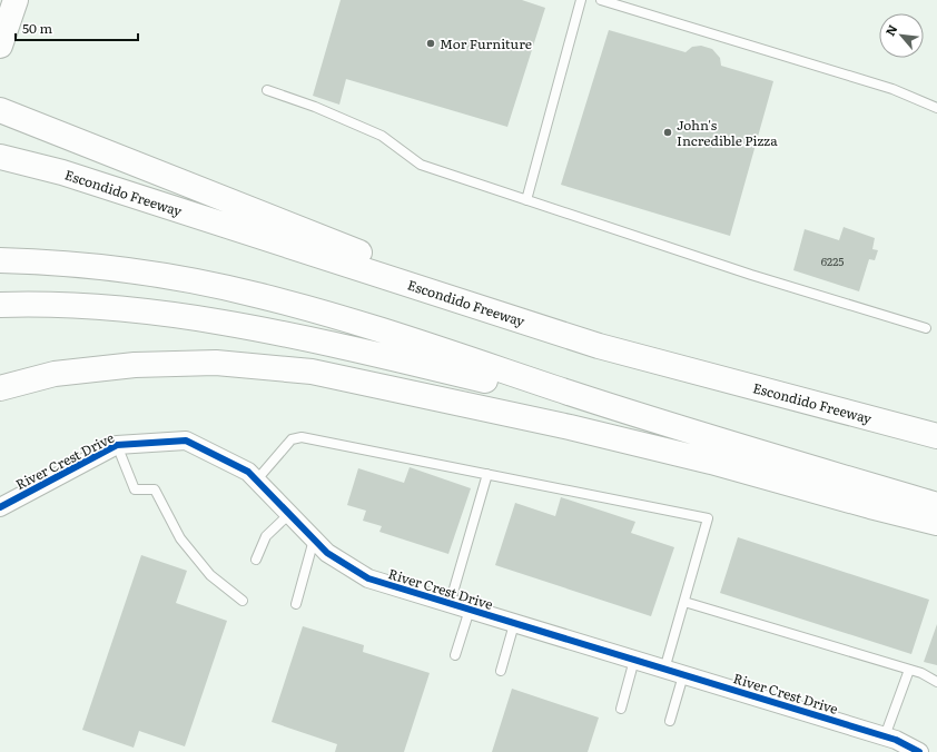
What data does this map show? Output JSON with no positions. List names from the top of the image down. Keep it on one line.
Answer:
{"streets":{"highway":["Escondido Freeway"],"street":["River Crest Drive"]},"places":["Mor Furniture","John's Incredible Pizza"],"house_numbers":["6225"],"scale_bar":"50 m","north":"top left"}
